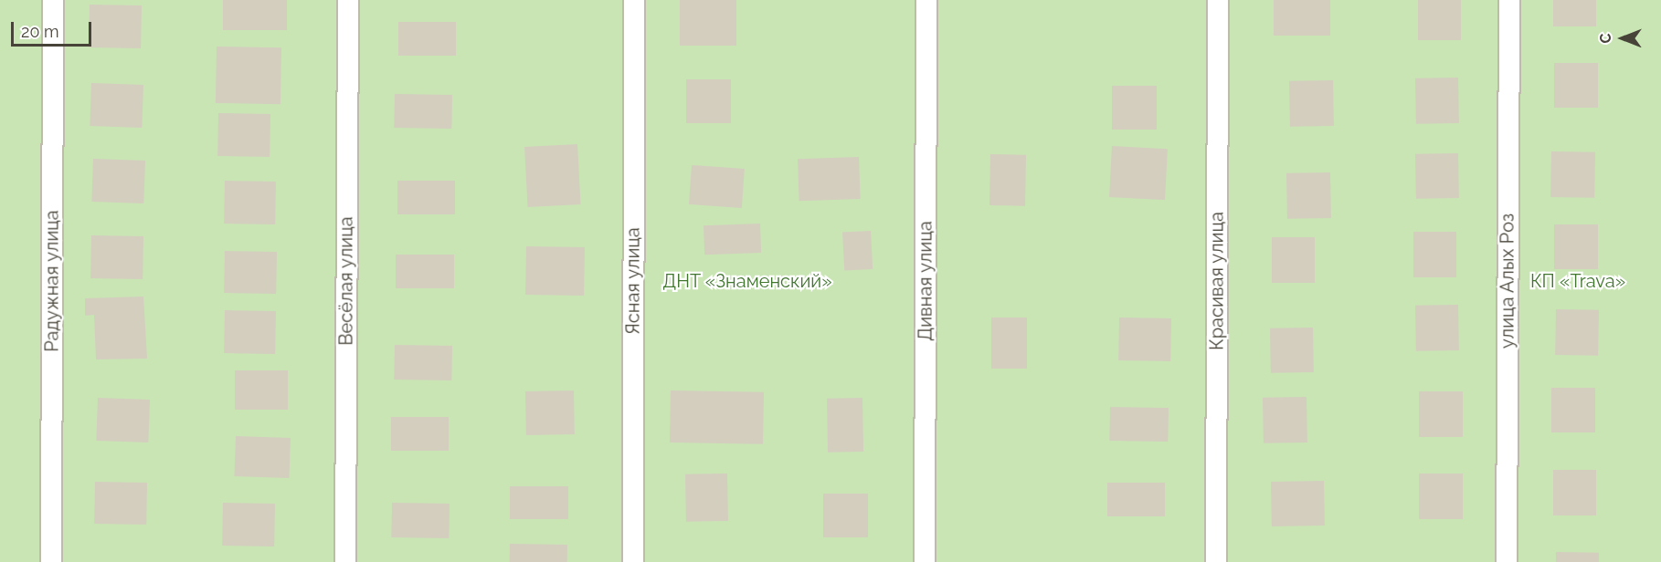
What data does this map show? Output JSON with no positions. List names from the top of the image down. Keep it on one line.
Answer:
{"streets":{"street":["Радужная улица","Весёлая улица","Ясная улица","Дивная улица","Красивая улица","улица Алых Роз"]},"parks":["ДНТ «Знаменский»","КП «Trava»"],"scale_bar":"20 m","north":"left"}
